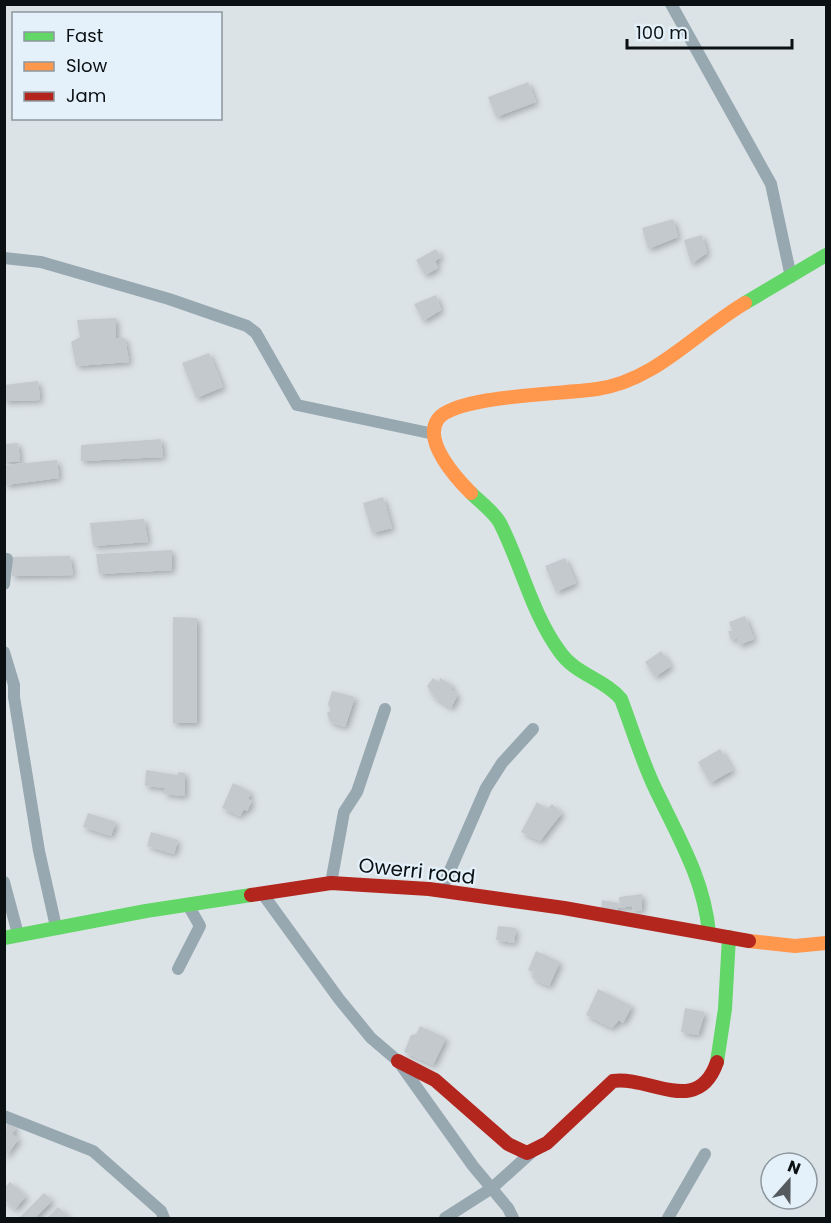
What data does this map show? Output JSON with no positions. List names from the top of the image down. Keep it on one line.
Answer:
{"streets":{"street":["Owerri road"]},"legend":["Fast","Slow","Jam"],"scale_bar":"100 m","north":"top"}
